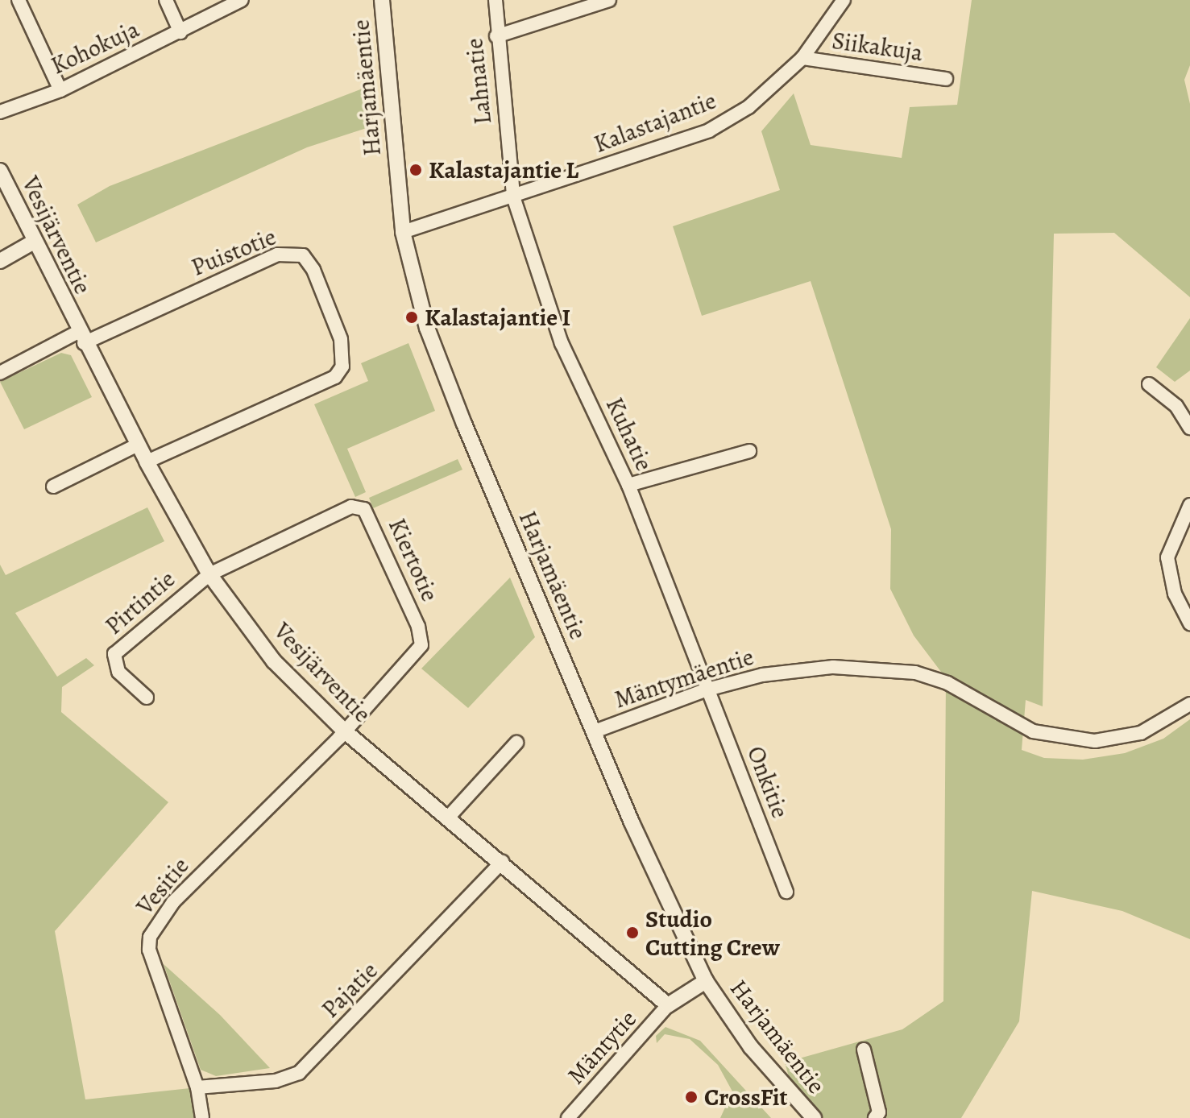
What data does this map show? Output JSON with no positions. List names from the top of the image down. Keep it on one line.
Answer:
{"streets":{"street":["Siikakuja","Kohokuja","Lahnatie","Harjamäentie","Kalastajantie","Vesijärventie","Puistotie","Kuhatie","Kiertotie","Pirtintie","Mäntymäentie","Onkitie","Vesitie","Pajatie","Mäntytie"]},"crossings":[["Siikakuja","Kalastajantie"],["Lahnatie","Kalastajantie"],["Lahnatie","Kuhatie"],["Harjamäentie","Kalastajantie"],["Harjamäentie","Mäntymäentie"],["Kalastajantie","Kuhatie"],["Vesijärventie","Puistotie"],["Vesijärventie","Kiertotie"],["Vesijärventie","Pirtintie"],["Vesijärventie","Vesitie"],["Vesijärventie","Pajatie"],["Vesijärventie","Mäntytie"],["Kuhatie","Mäntymäentie"],["Kuhatie","Onkitie"],["Kiertotie","Pirtintie"],["Kiertotie","Vesitie"],["Mäntymäentie","Onkitie"],["Vesitie","Pajatie"]],"places":["Kalastajantie L","Kalastajantie I","Studio Cutting Crew","CrossFit"]}
